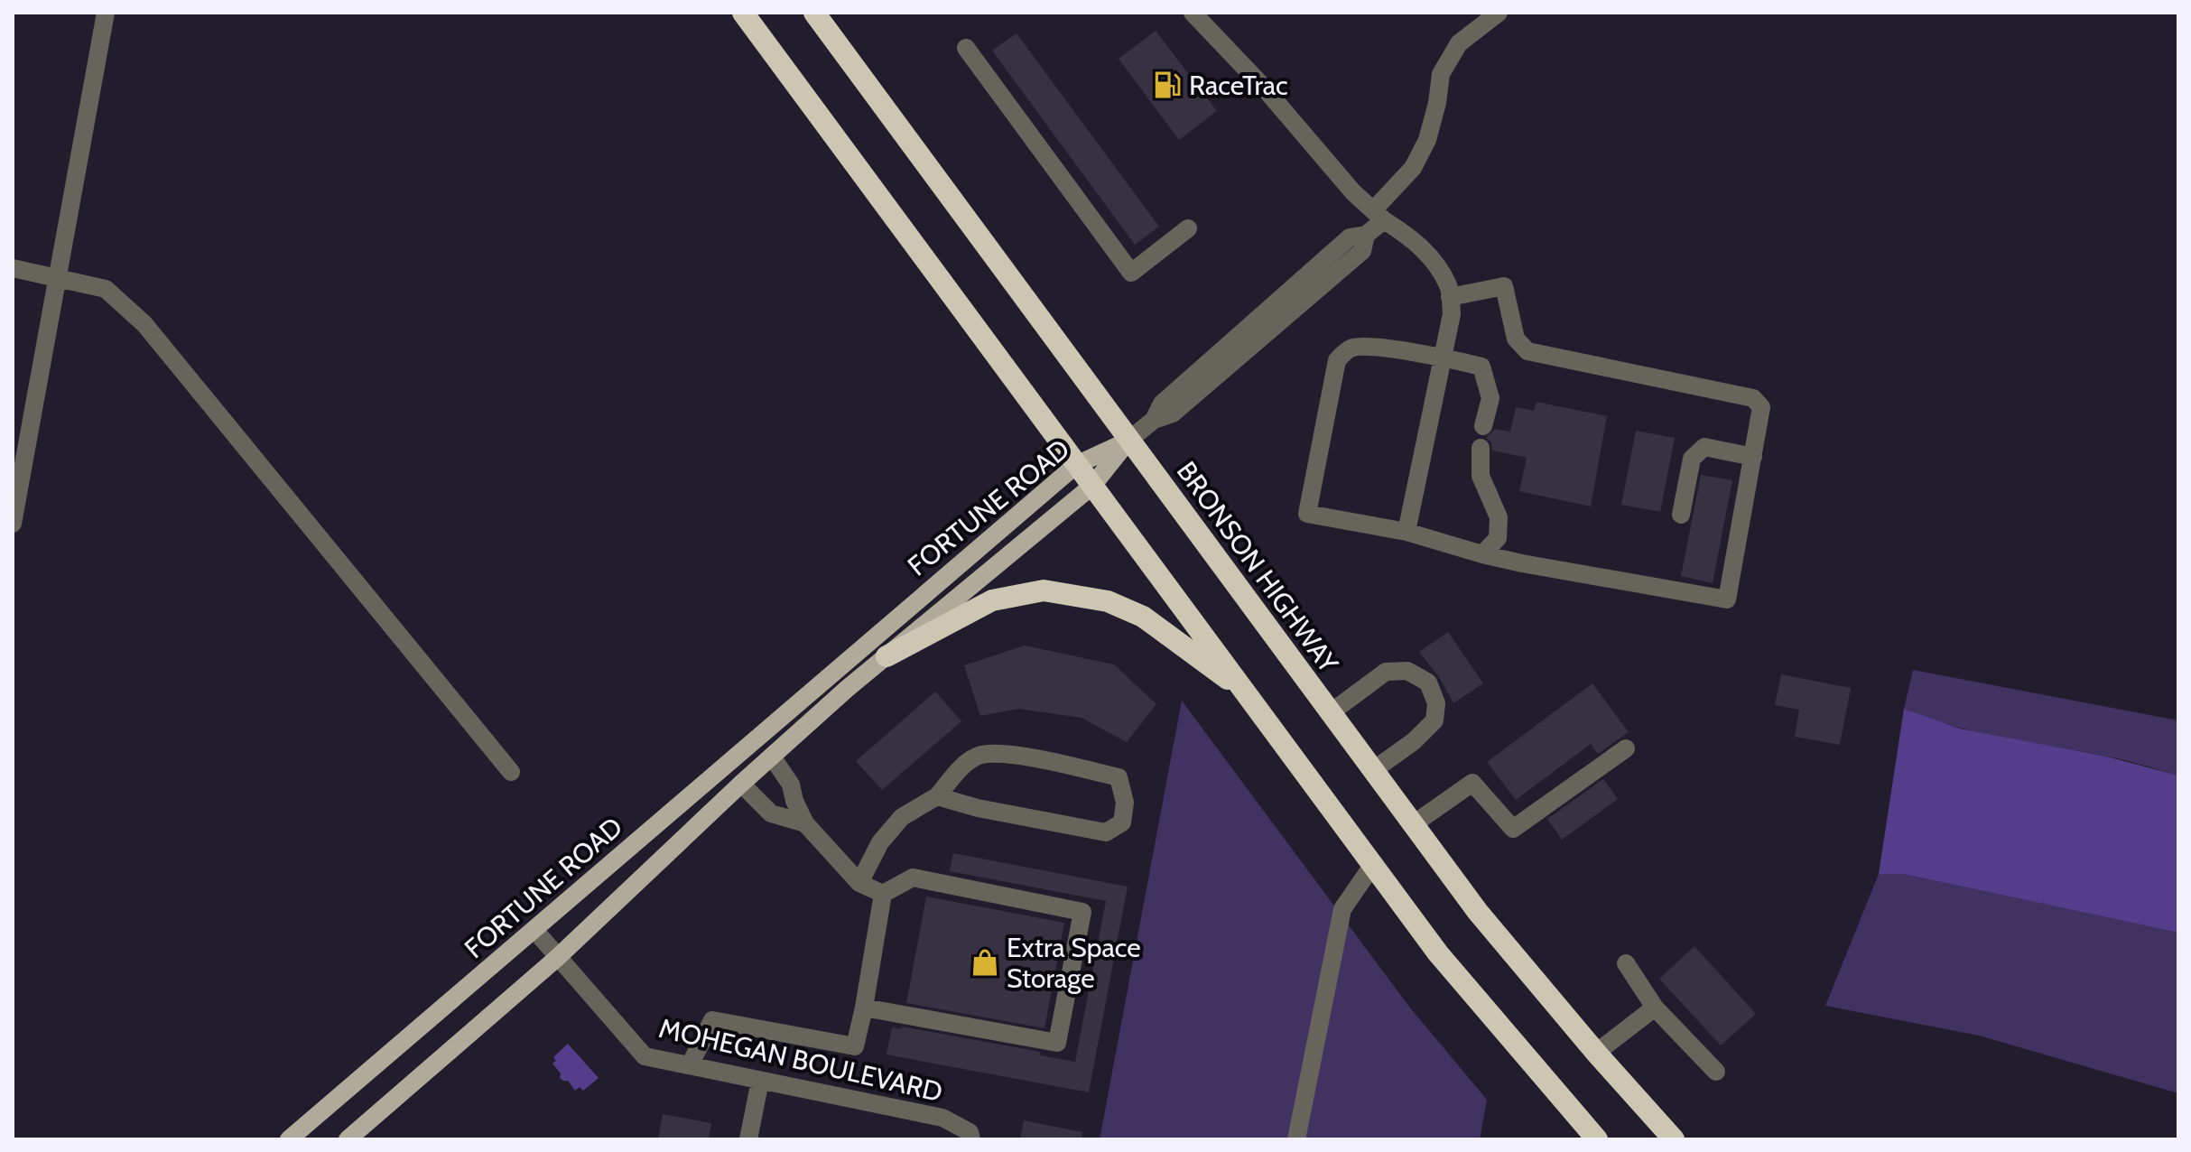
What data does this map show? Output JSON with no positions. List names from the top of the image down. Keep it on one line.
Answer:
{"streets":{"highway":["BRONSON HIGHWAY"],"main road":["FORTUNE ROAD"],"street":["MOHEGAN BOULEVARD"]},"crossings":[["FORTUNE ROAD","BRONSON HIGHWAY"],["FORTUNE ROAD","MOHEGAN BOULEVARD"]],"places":{"fuel station":["RaceTrac"],"shop":["Extra Space Storage"]}}
